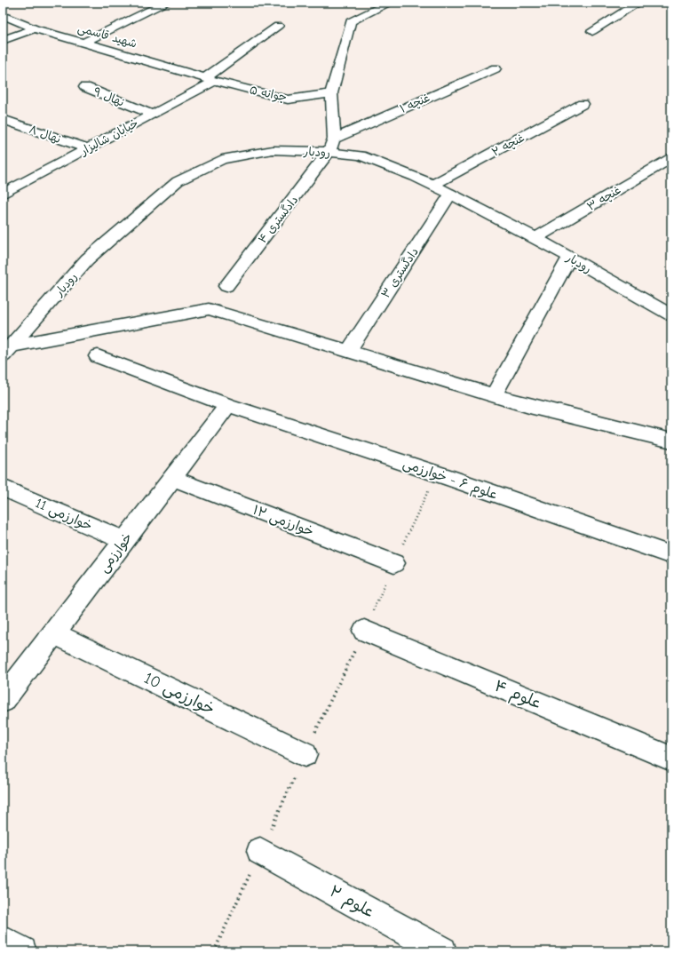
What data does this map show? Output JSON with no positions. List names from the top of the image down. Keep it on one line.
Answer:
{"streets":{"street":["شهید قاسمی","جوانه ۵","نهال ۹","غنچه ۱","نهال ۸","خیابان شالیزار","غنچه ۲","رودبار","غنچه ۳","دادگستری ۴","دادگستری ۳","علوم ۶ - خوارزمی","خوارزمی 11","خوارزمی ۱۲","خوارزمی","خوارزمی 10","علوم ۴","علوم ۲"]},"crossings":[["شهید قاسمی","جوانه ۵"],["شهید قاسمی","خیابان شالیزار"],["جوانه ۵","خیابان شالیزار"],["نهال ۹","خیابان شالیزار"],["نهال ۸","خیابان شالیزار"],["غنچه ۲","رودبار"],["رودبار","غنچه ۳"],["رودبار","دادگستری ۴"],["رودبار","دادگستری ۳"],["علوم ۶ - خوارزمی","خوارزمی"],["خوارزمی 11","خوارزمی"],["خوارزمی ۱۲","خوارزمی"],["خوارزمی","خوارزمی 10"]]}
